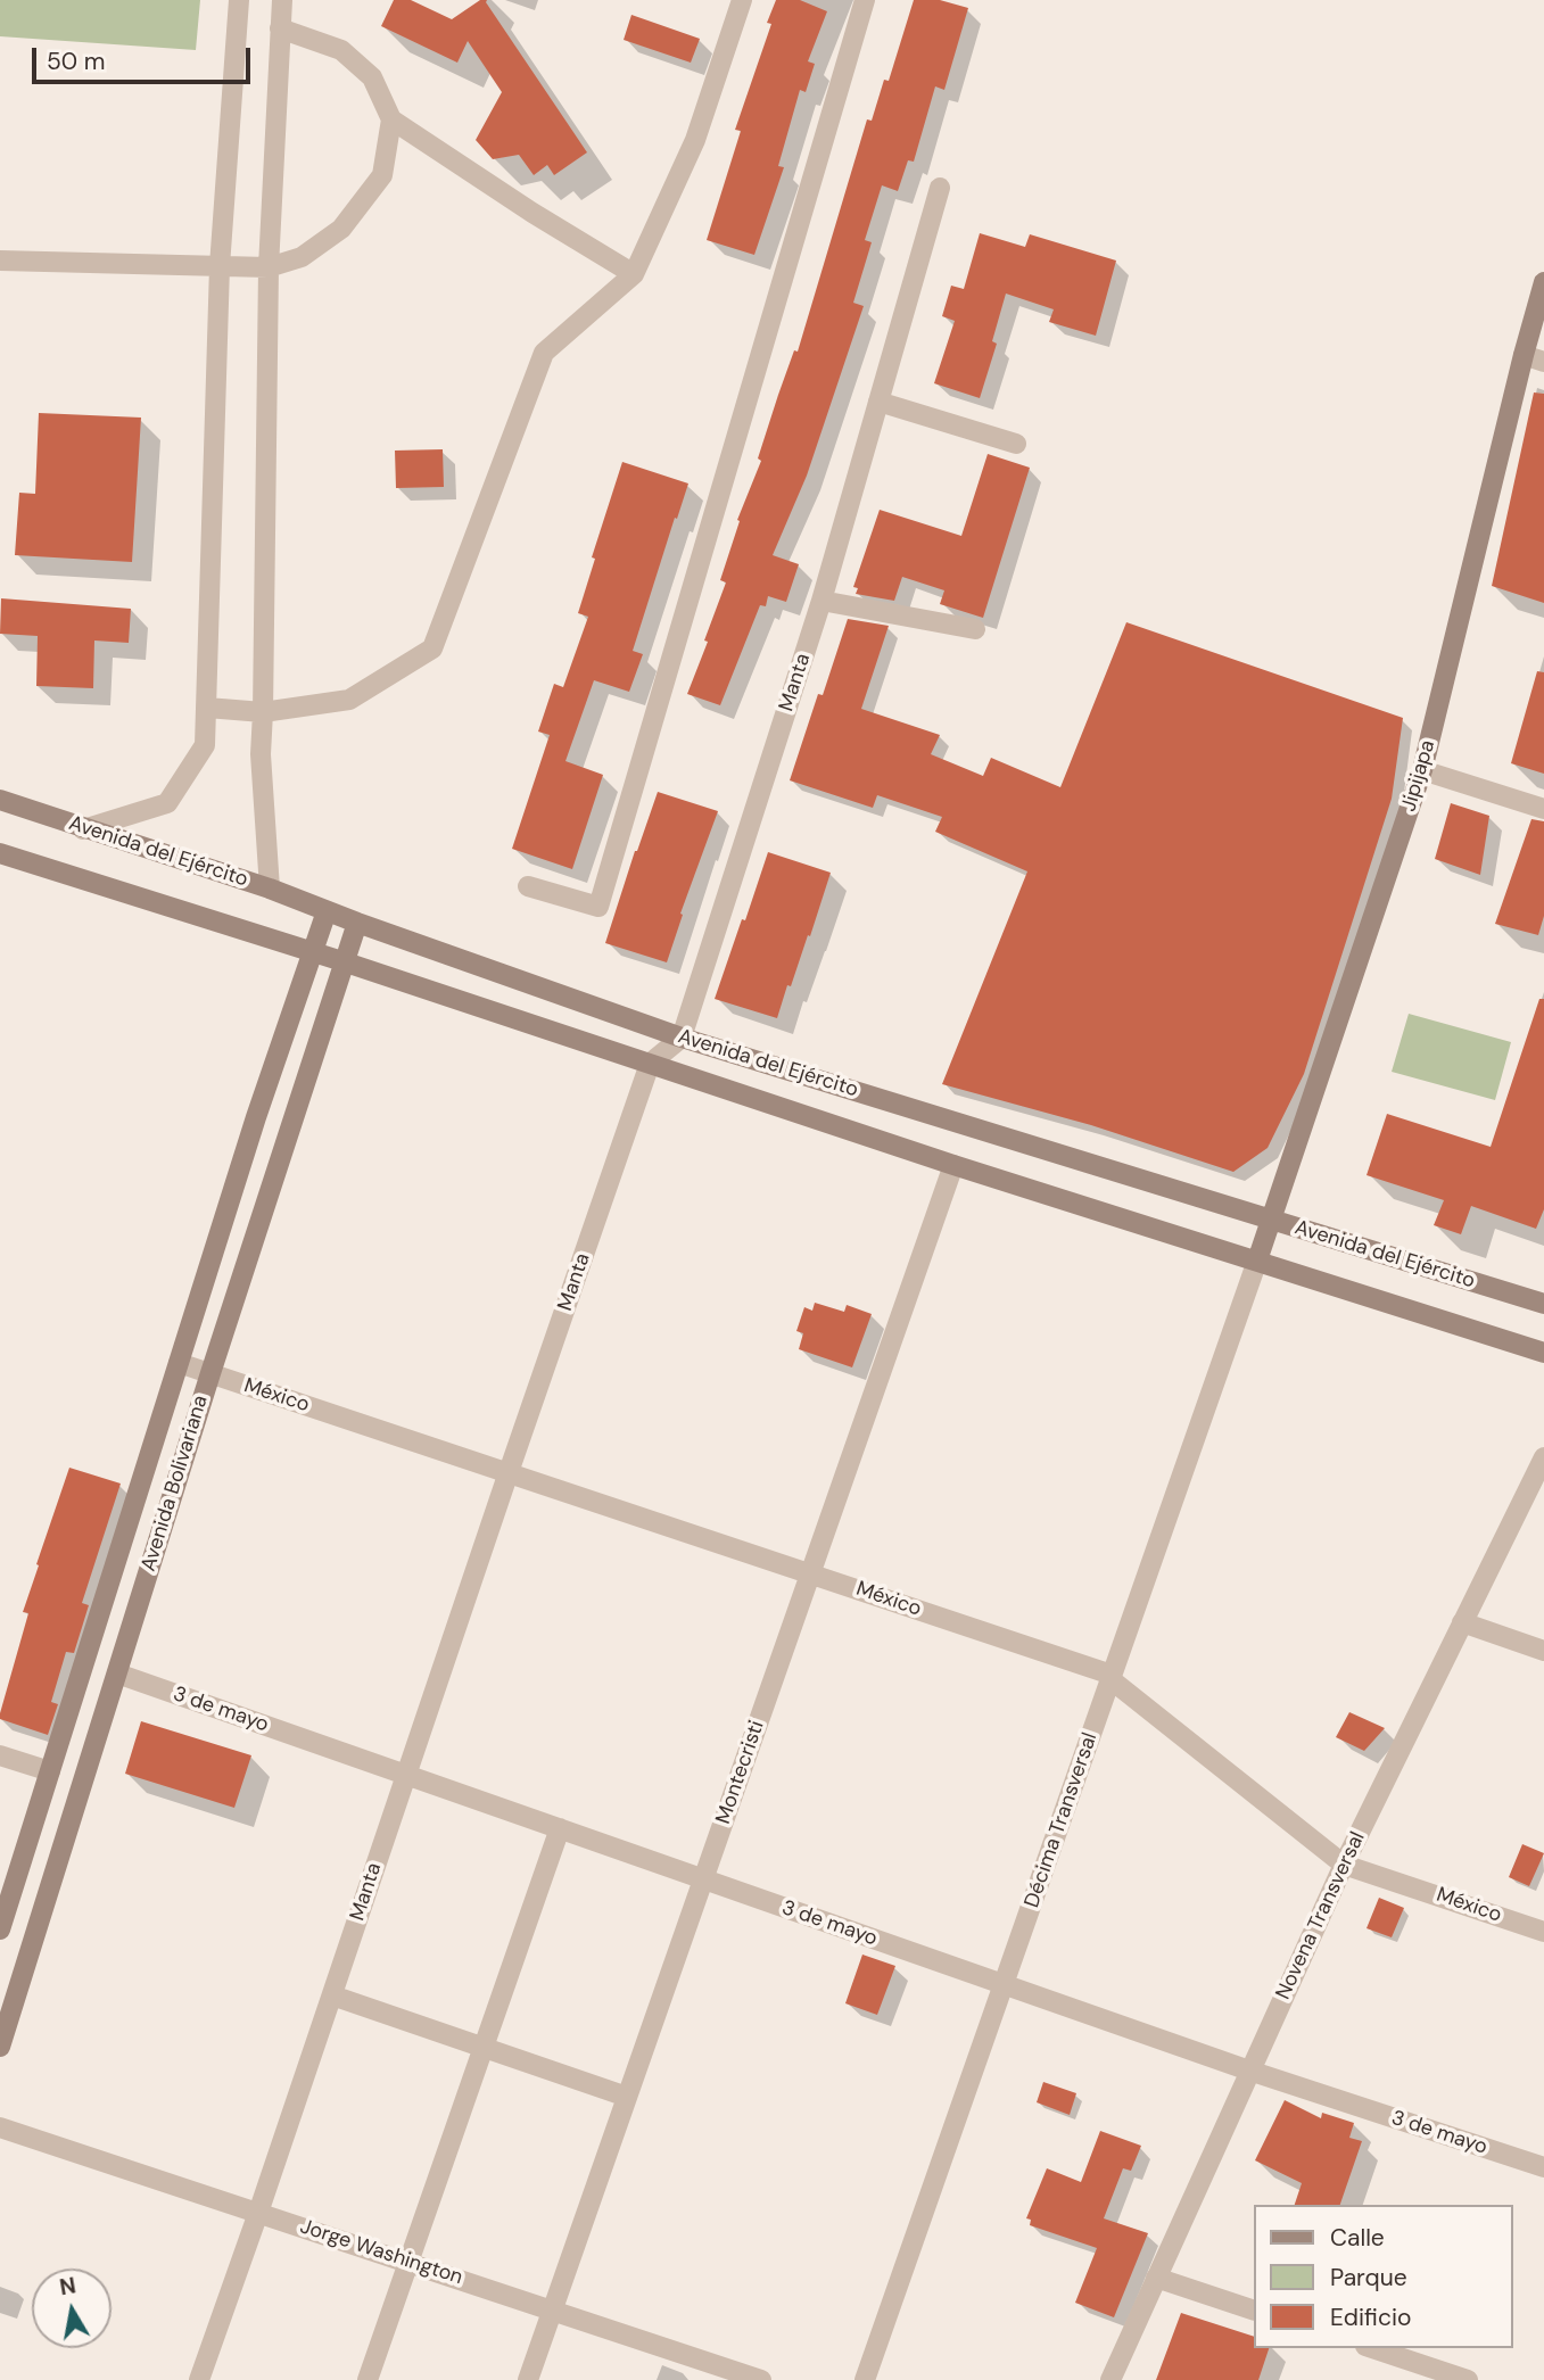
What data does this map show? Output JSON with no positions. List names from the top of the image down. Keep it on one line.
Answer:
{"streets":{"street":["Manta","Jipijapa","Avenida del Ejército","México","Avenida Bolivariana","3 de mayo","Montecristi","Décima Transversal","Novena Transversal","Jorge Washington"]},"crossings":[["Manta","Avenida del Ejército"],["Manta","México"],["Manta","3 de mayo"],["Manta","Jorge Washington"],["Jipijapa","Avenida del Ejército"],["Jipijapa","Décima Transversal"],["Avenida del Ejército","Avenida Bolivariana"],["Avenida del Ejército","Montecristi"],["Avenida del Ejército","Décima Transversal"],["México","Avenida Bolivariana"],["México","Montecristi"],["México","Décima Transversal"],["México","Novena Transversal"],["Avenida Bolivariana","3 de mayo"],["3 de mayo","Montecristi"],["3 de mayo","Décima Transversal"],["3 de mayo","Novena Transversal"],["Montecristi","Jorge Washington"]],"legend":["Calle","Parque","Edificio"],"scale_bar":"50 m","north":"top"}
